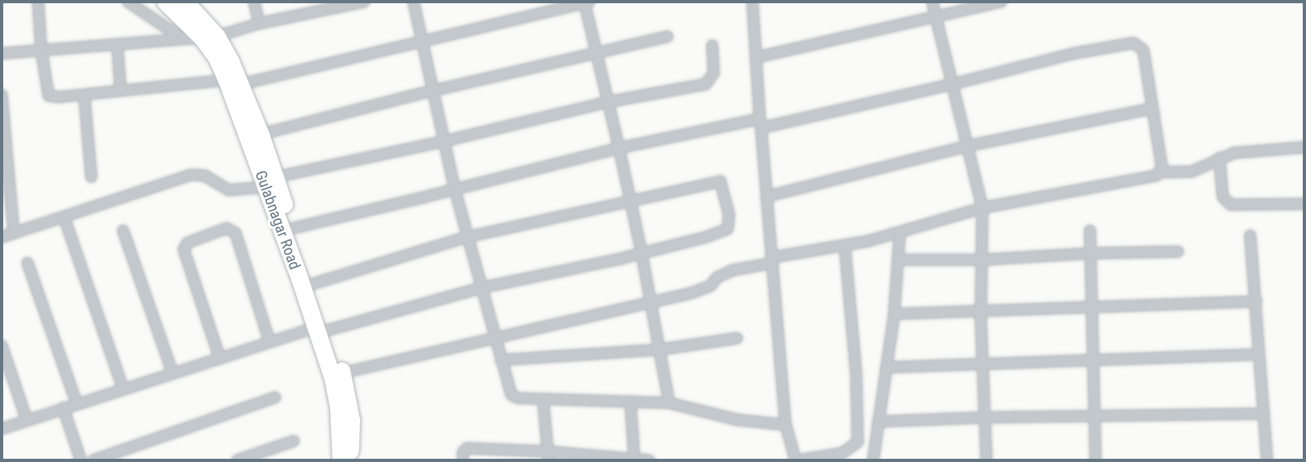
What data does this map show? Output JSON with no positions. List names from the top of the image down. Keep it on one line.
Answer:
{"streets":{"main road":["Gulabnagar Road"]}}
